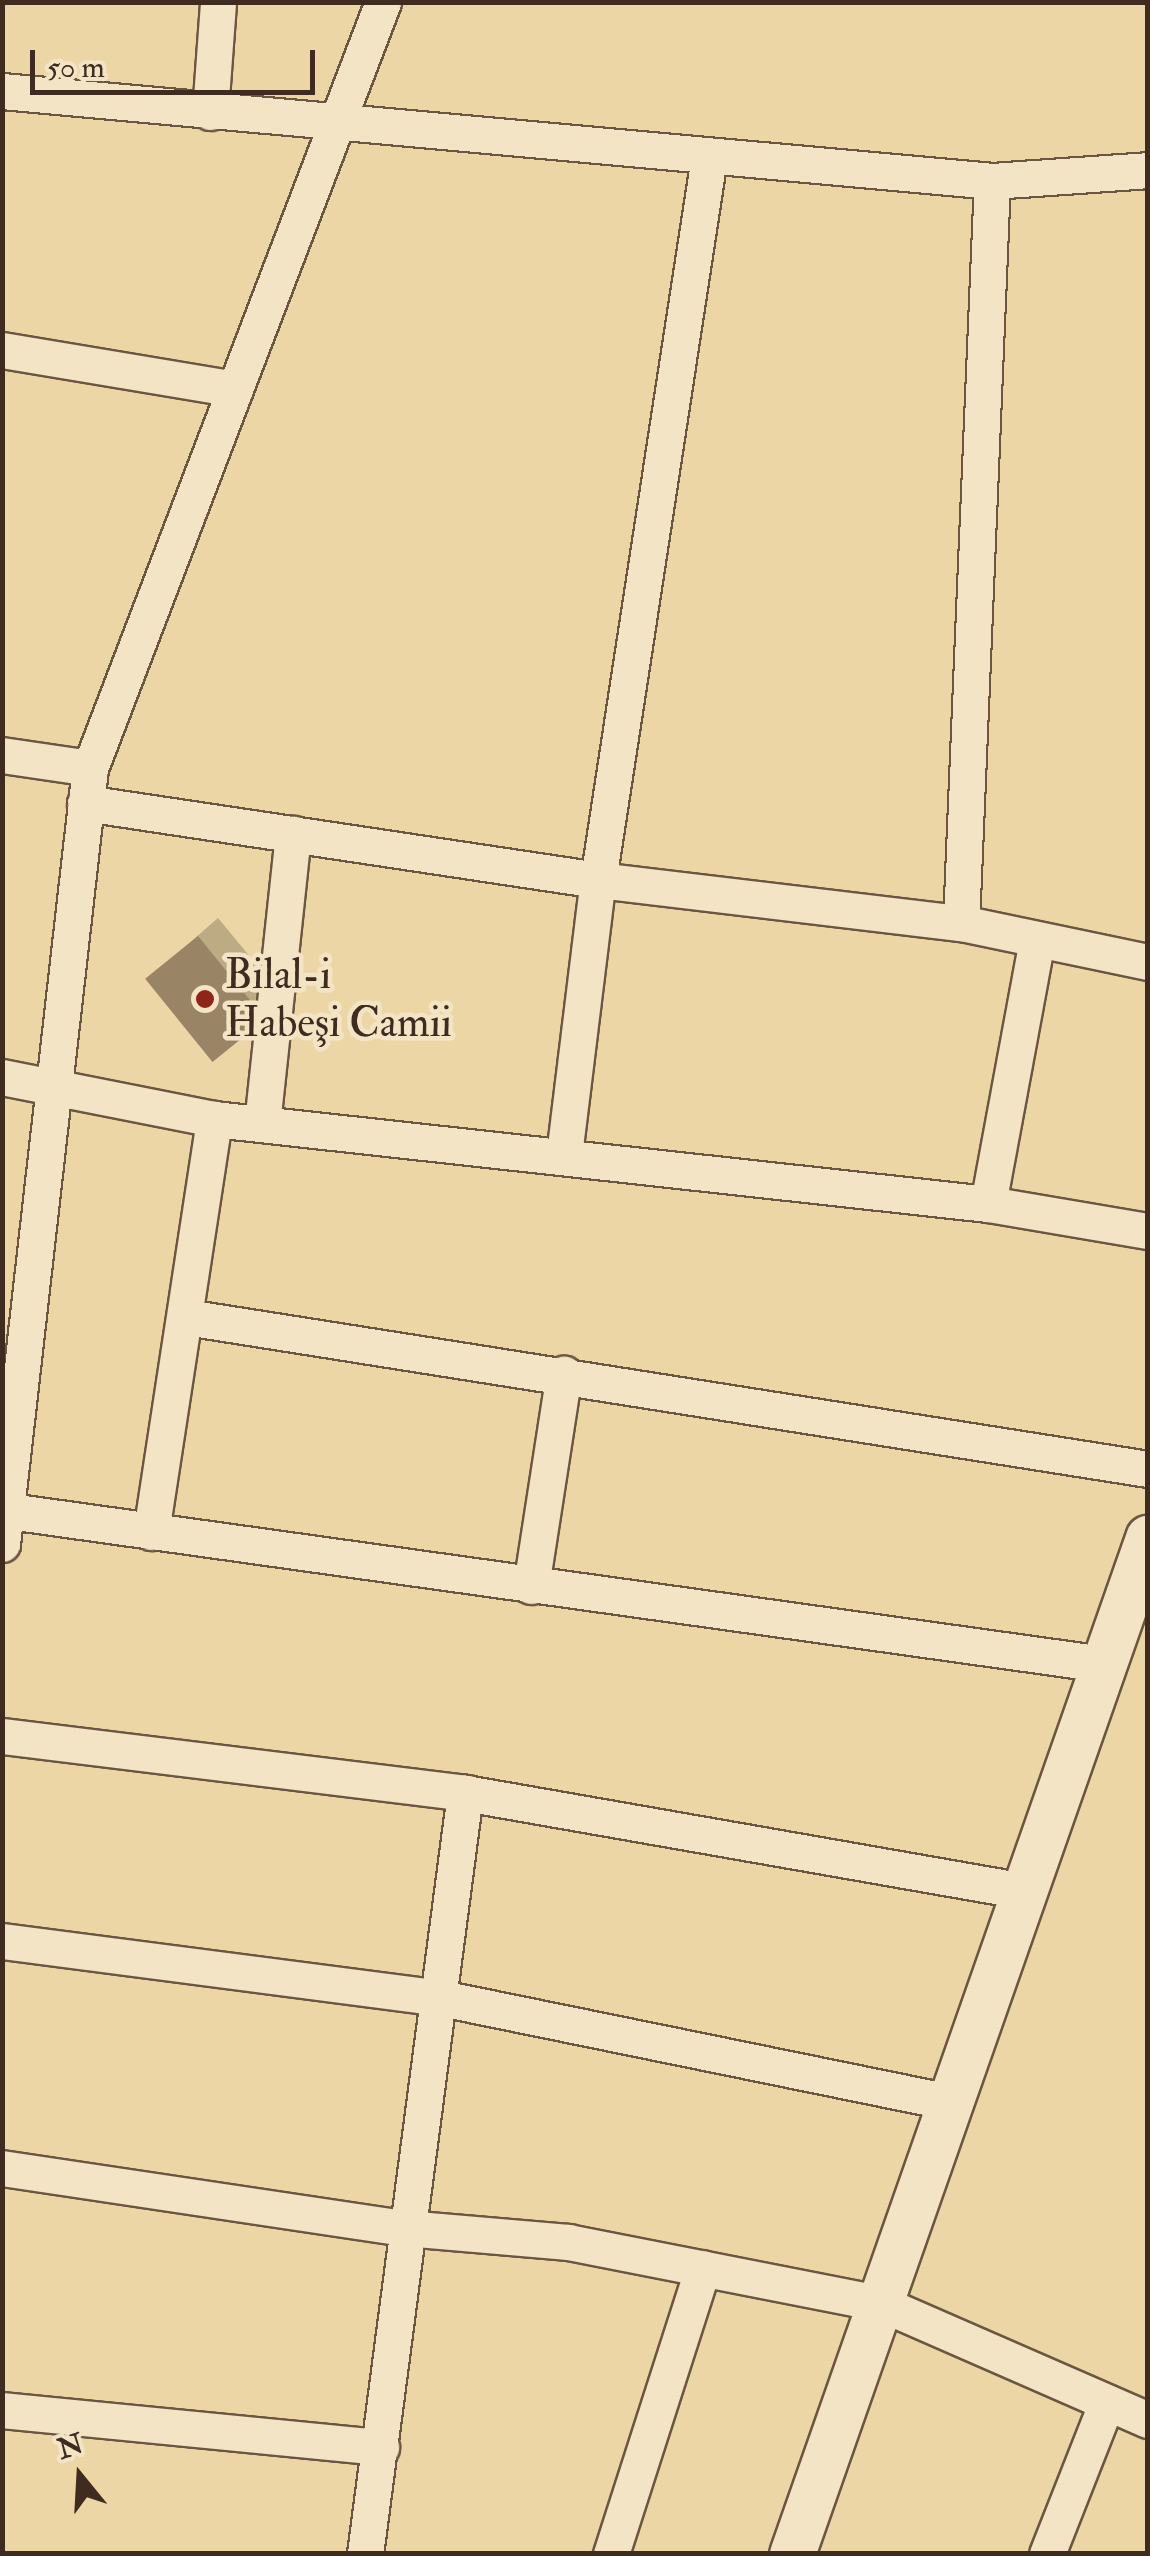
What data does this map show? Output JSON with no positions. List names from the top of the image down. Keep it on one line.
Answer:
{"places":["Bilal-i Habeşi Camii"],"scale_bar":"50 m","north":"top"}
